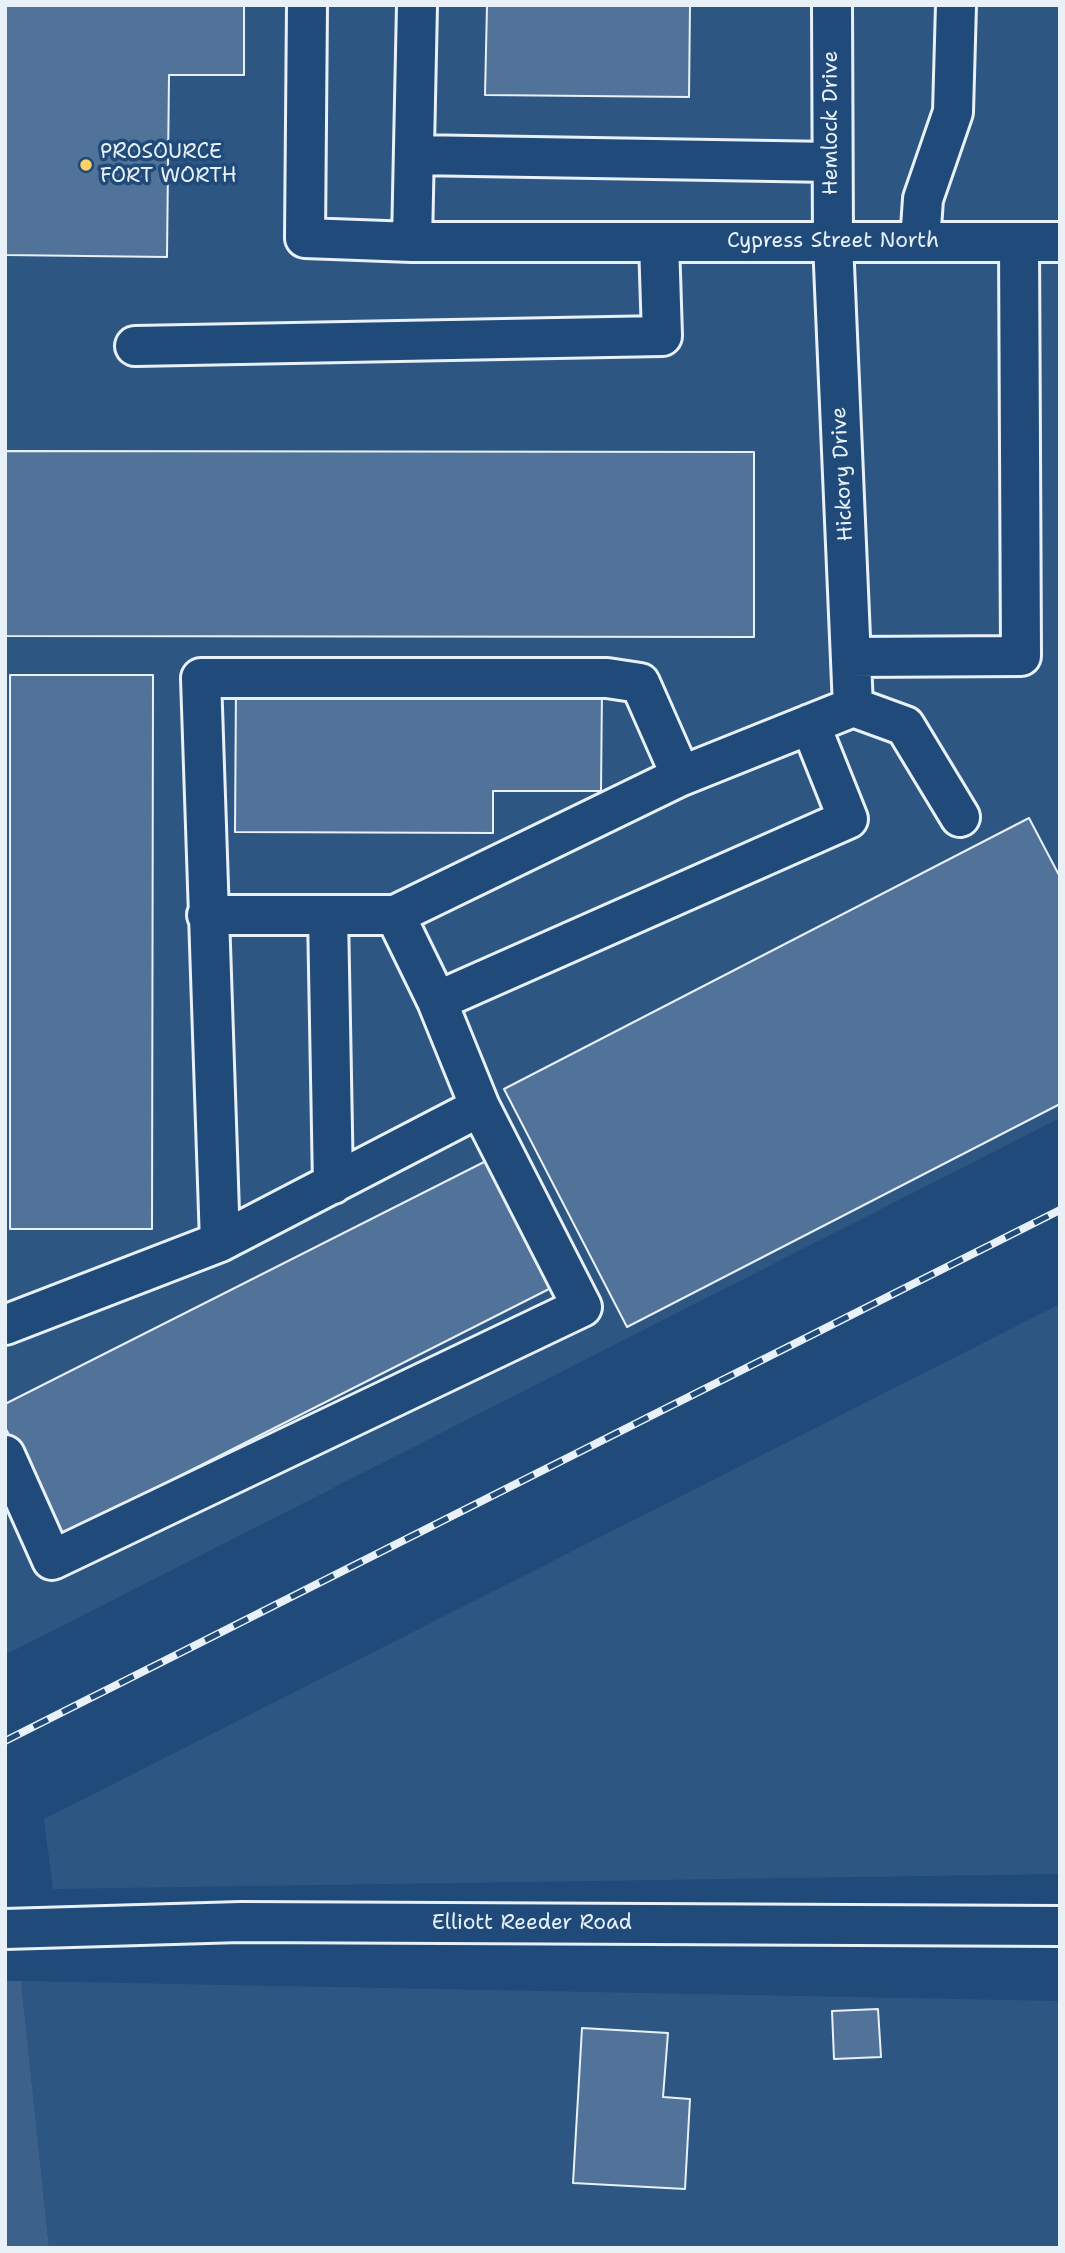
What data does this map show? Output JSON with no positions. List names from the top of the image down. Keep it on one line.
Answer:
{"streets":{"street":["Hemlock Drive","Cypress Street North","Hickory Drive","Elliott Reeder Road"]},"crossings":[["Hemlock Drive","Cypress Street North"],["Hemlock Drive","Hickory Drive"],["Cypress Street North","Hickory Drive"]],"places":["PROSOURCE FORT WORTH"]}
